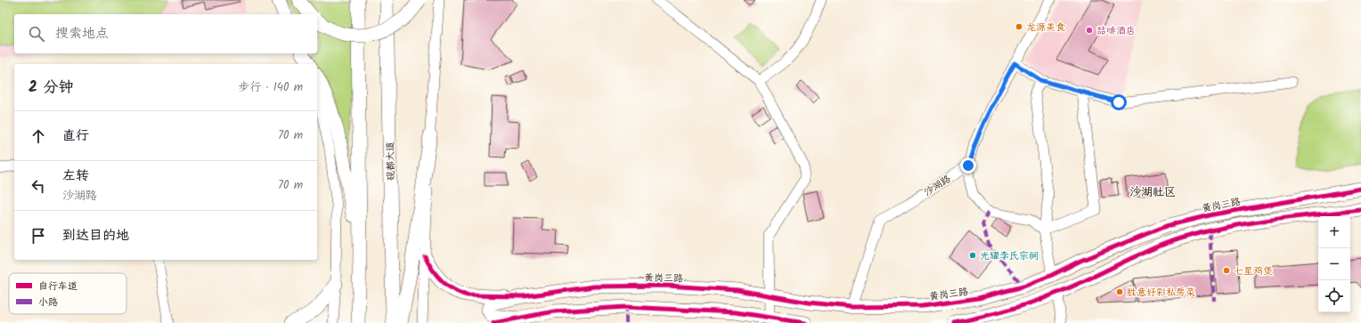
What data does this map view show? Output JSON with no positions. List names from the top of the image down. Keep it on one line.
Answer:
{"streets":{"main road":["砚都大道","黄岗三路"],"street":["沙湖路"]},"crossings":[["沙湖路","黄岗三路"]],"districts":["沙湖社区"],"places":["龙源美食","喆啡酒店","光耀李氏宗祠","七星鸡煲","胜意好彩私房菜"],"legend":["自行车道","小路"],"page":{"search":"搜索地点","heading":["2 分钟","步行 · 140 m"],"list":[["直行","70 m"],["左转","沙湖路","70 m"],"到达目的地"],"map_buttons":["+","−"]}}
